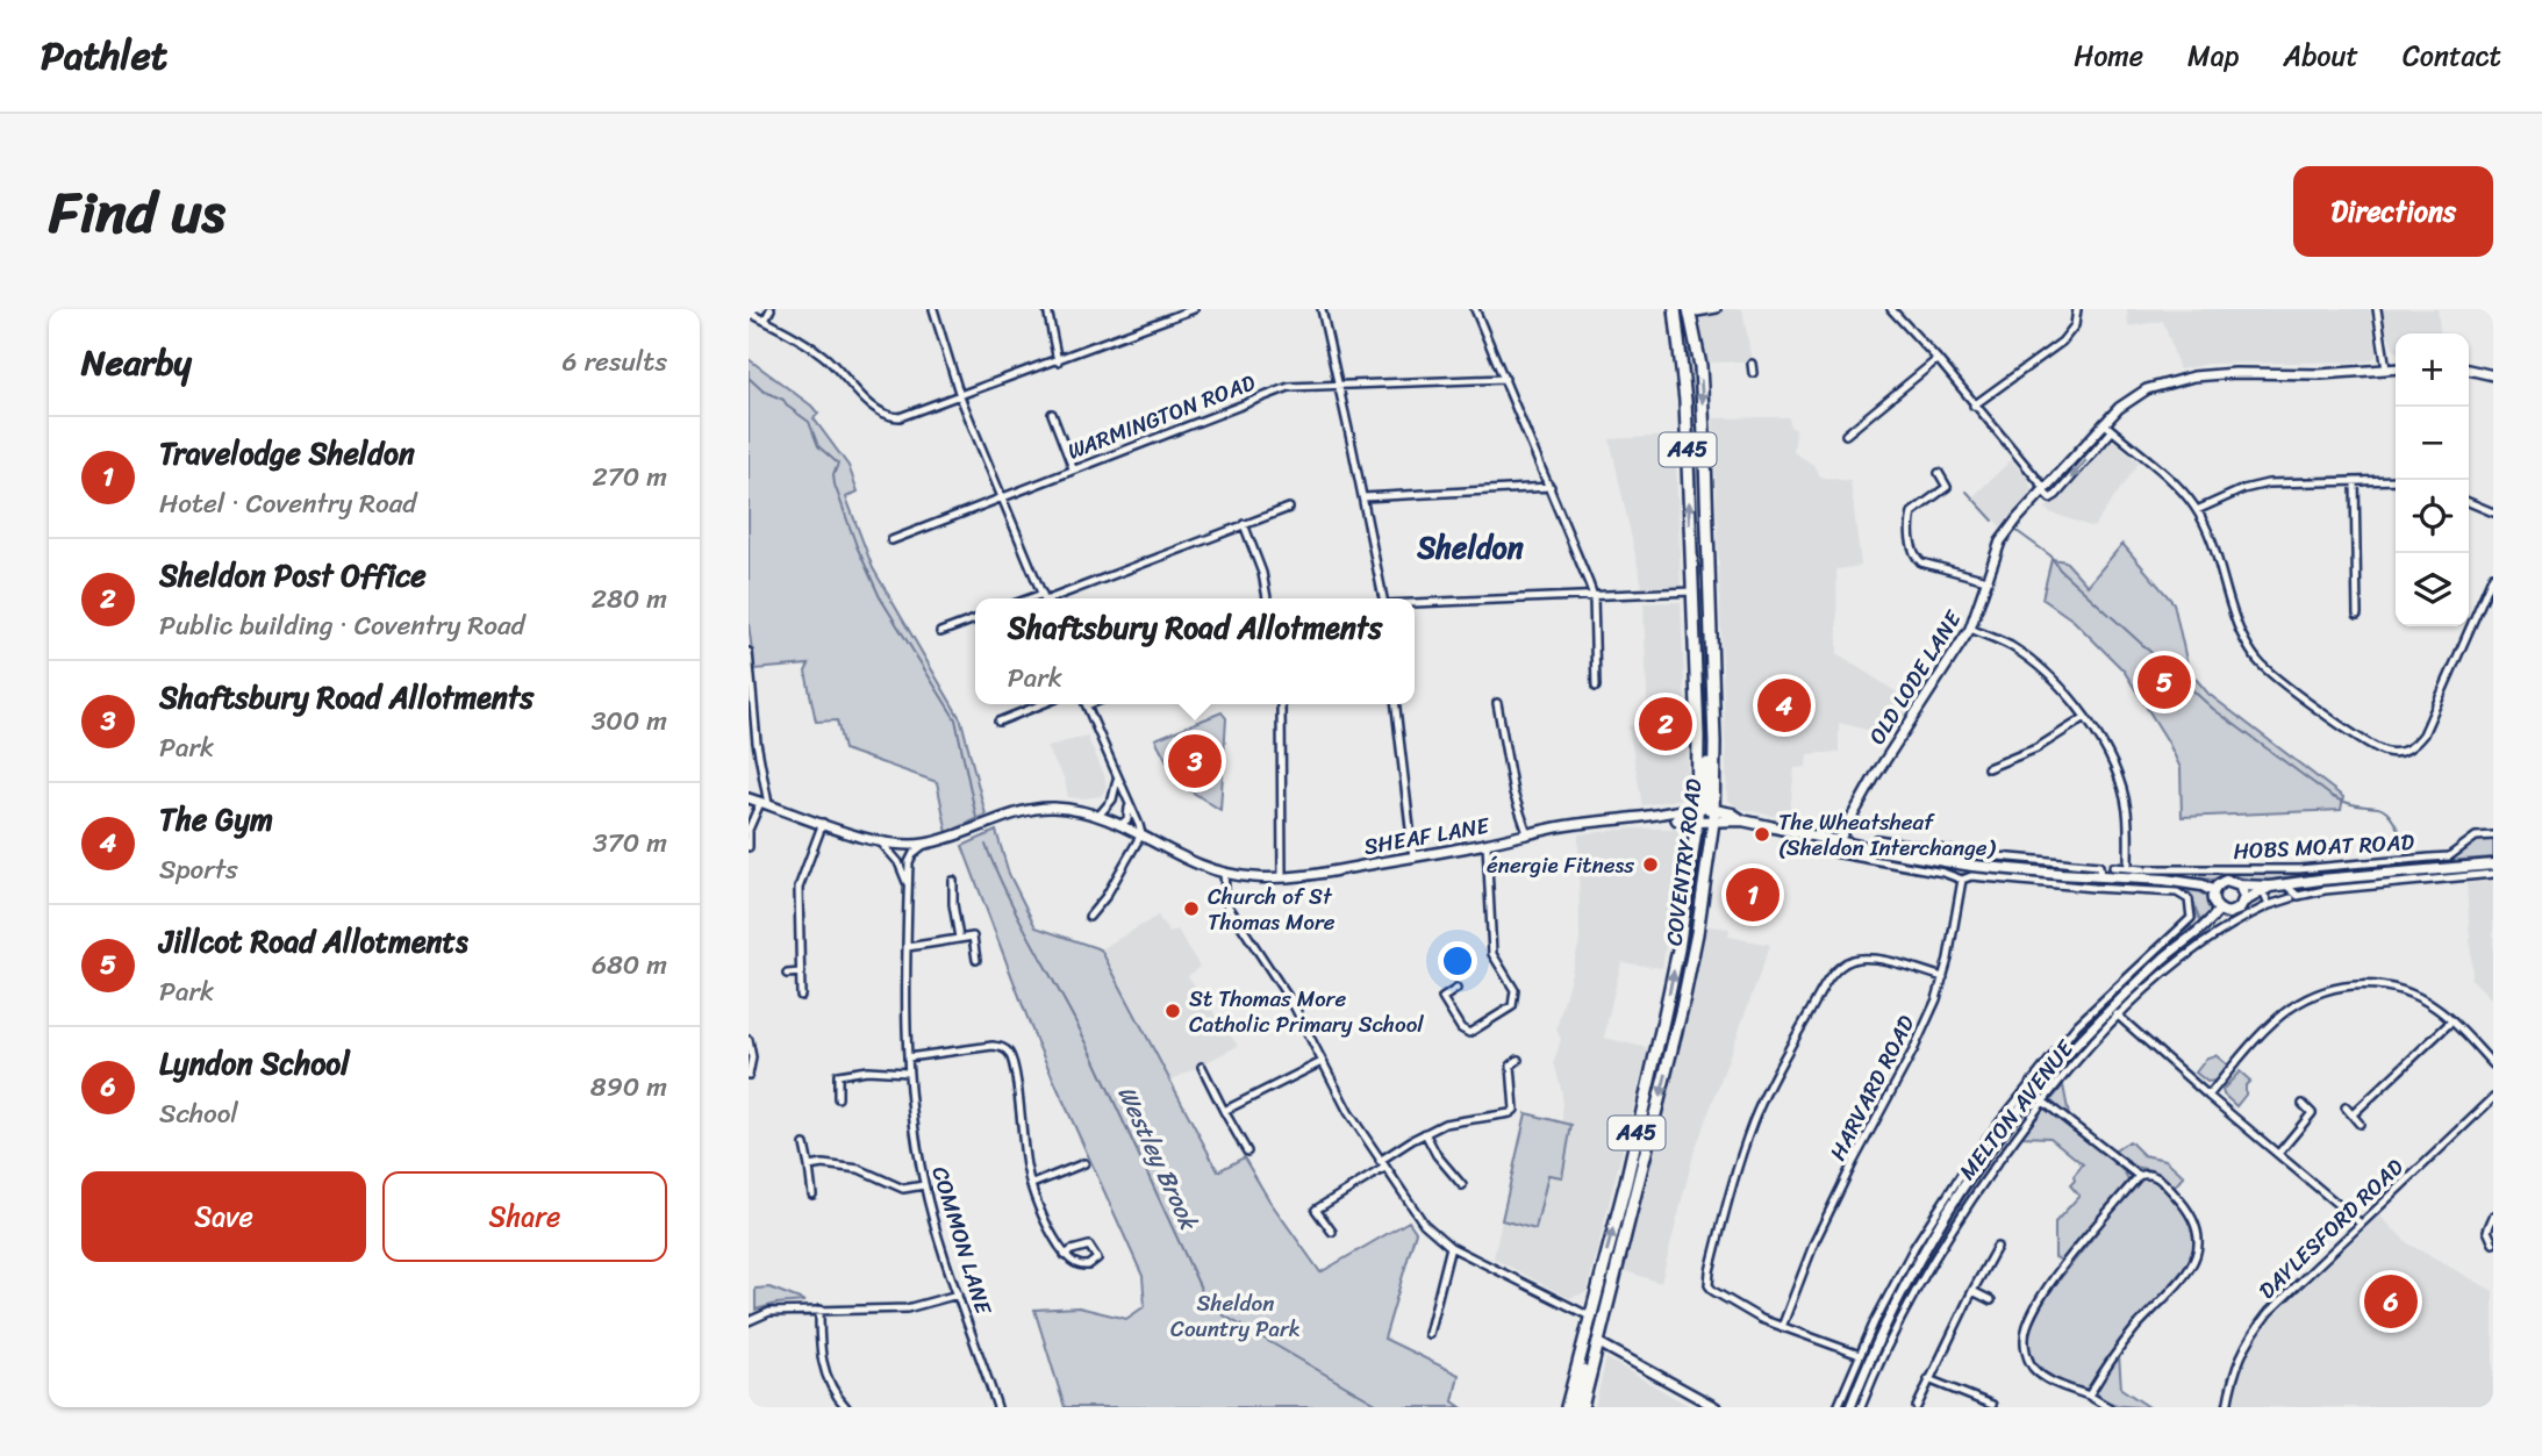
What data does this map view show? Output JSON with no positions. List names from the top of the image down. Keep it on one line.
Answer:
{"streets":{"highway":["A45","COVENTRY ROAD"],"main road":["HOBS MOAT ROAD"],"street":["WARMINGTON ROAD","OLD LODE LANE","SHEAF LANE","HARVARD ROAD","MELTON AVENUE","DAYLESFORD ROAD","COMMON LANE"]},"crossings":[["A45","COVENTRY ROAD"],["SHEAF LANE","COMMON LANE"],["HOBS MOAT ROAD","MELTON AVENUE"]],"districts":["Sheldon"],"water":["Westley Brook"],"parks":["Sheldon Country Park"],"places":["The Wheatsheaf (Sheldon Interchange)","énergie Fitness","Church of St Thomas More","St Thomas More Catholic Primary School"],"page":{"header":"Pathlet","nav":["Home","Map","About","Contact"],"title":"Find us","buttons":["Directions",["Save","Share"]],"heading":["Nearby","6 results"],"map_buttons":["+","−"],"list":[{"mark":"1","name":"Travelodge Sheldon","note":"Hotel · Coventry Road","value":"270 m"},{"mark":"2","name":"Sheldon Post Office","note":"Public building · Coventry Road","value":"280 m"},{"mark":"3","name":"Shaftsbury Road Allotments","note":"Park","value":"300 m"},{"mark":"4","name":"The Gym","note":"Sports","value":"370 m"},{"mark":"5","name":"Jillcot Road Allotments","note":"Park","value":"680 m"},{"mark":"6","name":"Lyndon School","note":"School","value":"890 m"}],"popup":["Shaftsbury Road Allotments","Park"],"pins":["5","4","2","3","1","6"]}}
